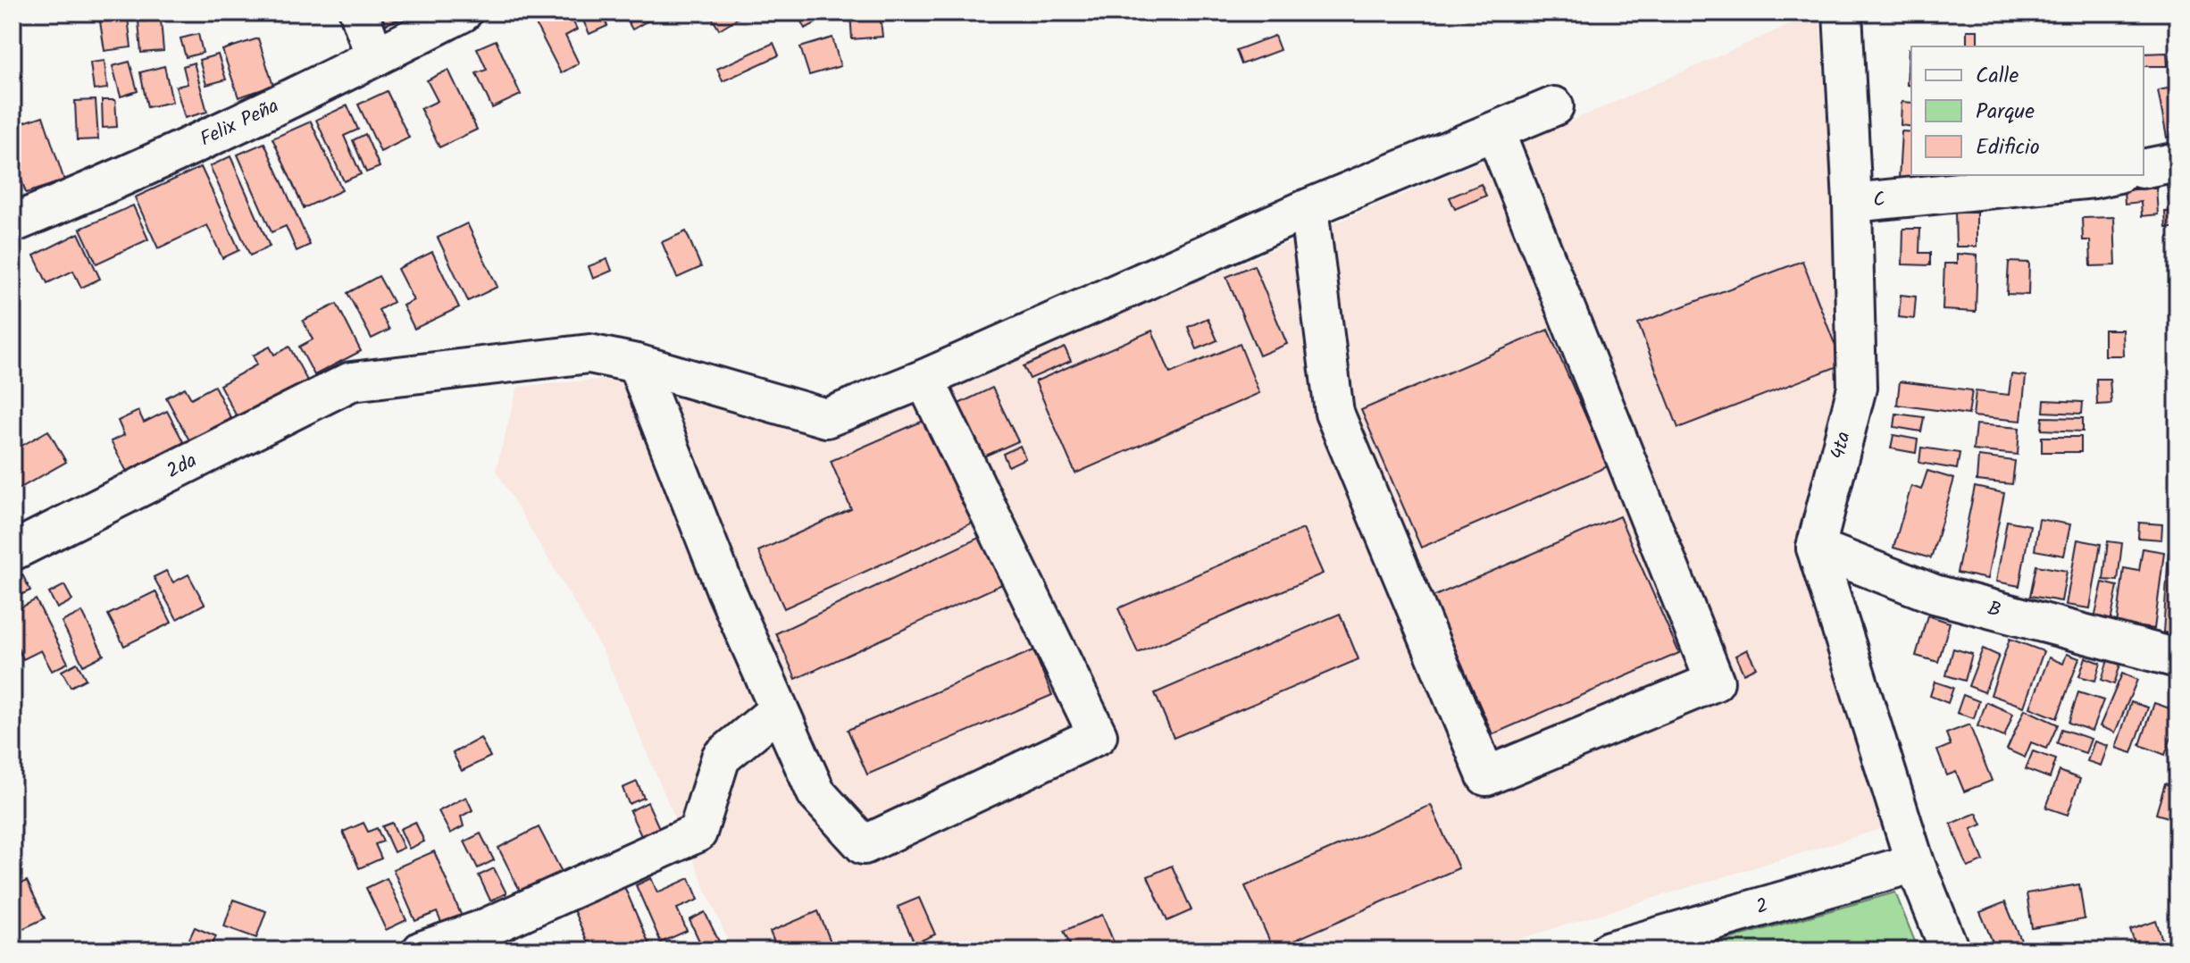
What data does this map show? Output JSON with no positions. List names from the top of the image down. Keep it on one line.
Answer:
{"streets":{"street":["Felix Peña","C","4ta","2da","B","2"]},"crossings":[["C","4ta"],["4ta","B"]],"legend":["Calle","Parque","Edificio"]}
